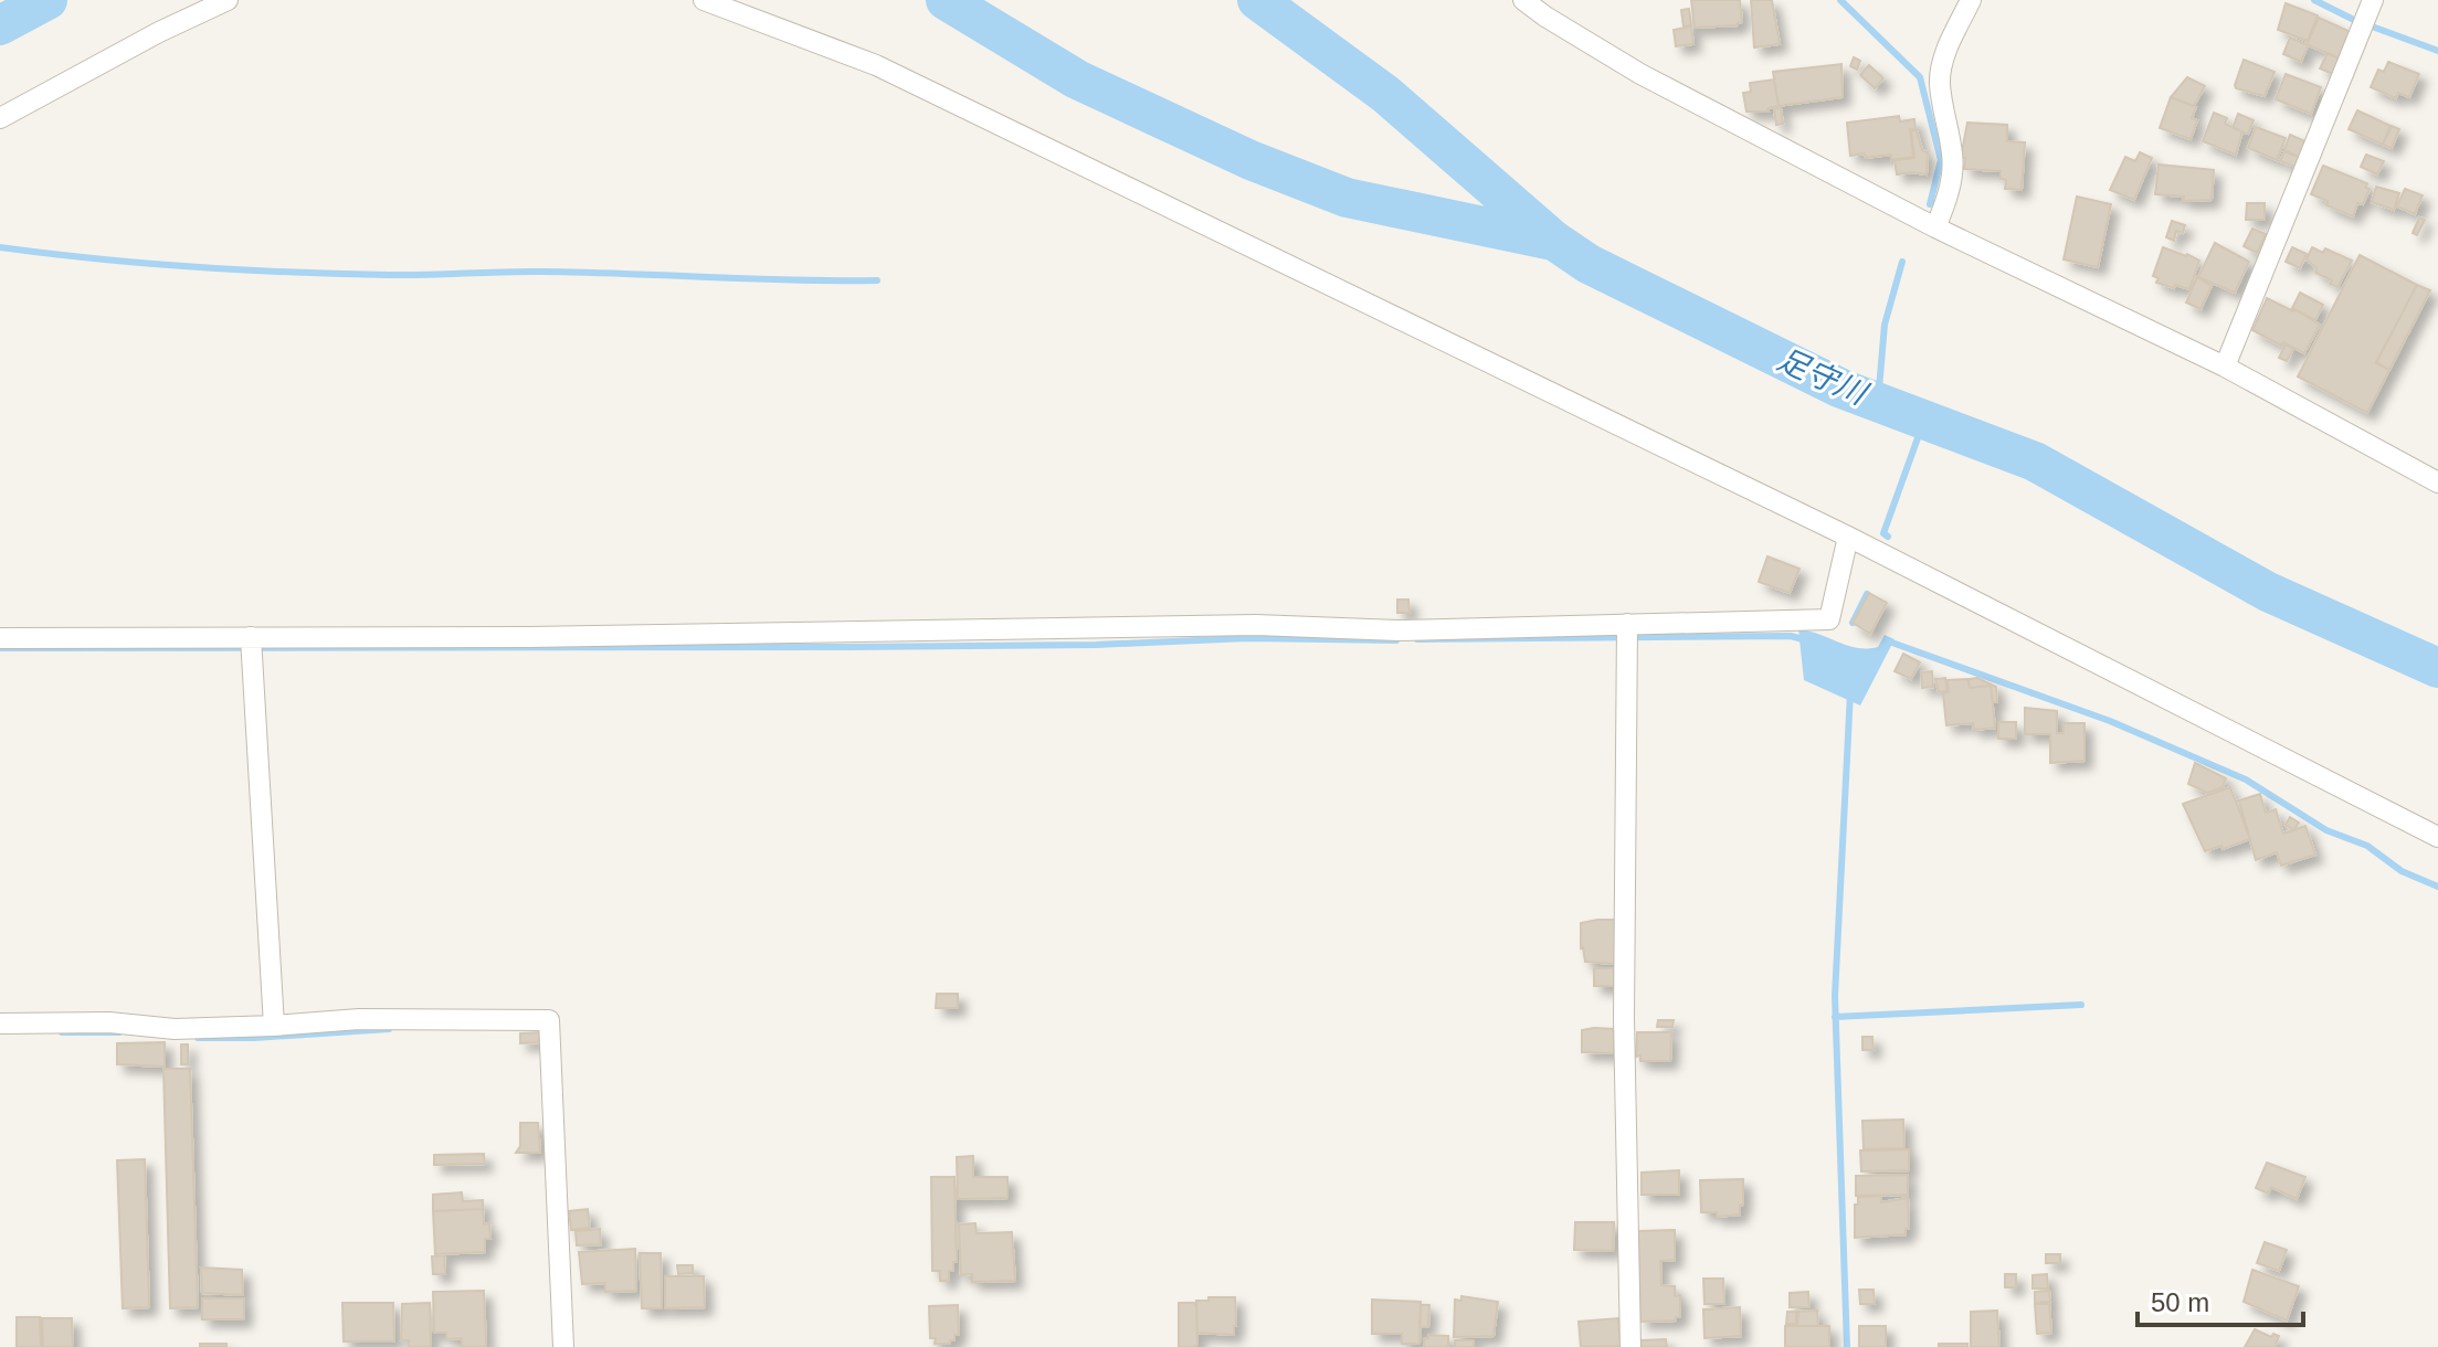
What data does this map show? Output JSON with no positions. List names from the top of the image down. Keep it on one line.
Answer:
{"water":["足守川"],"scale_bar":"50 m"}
